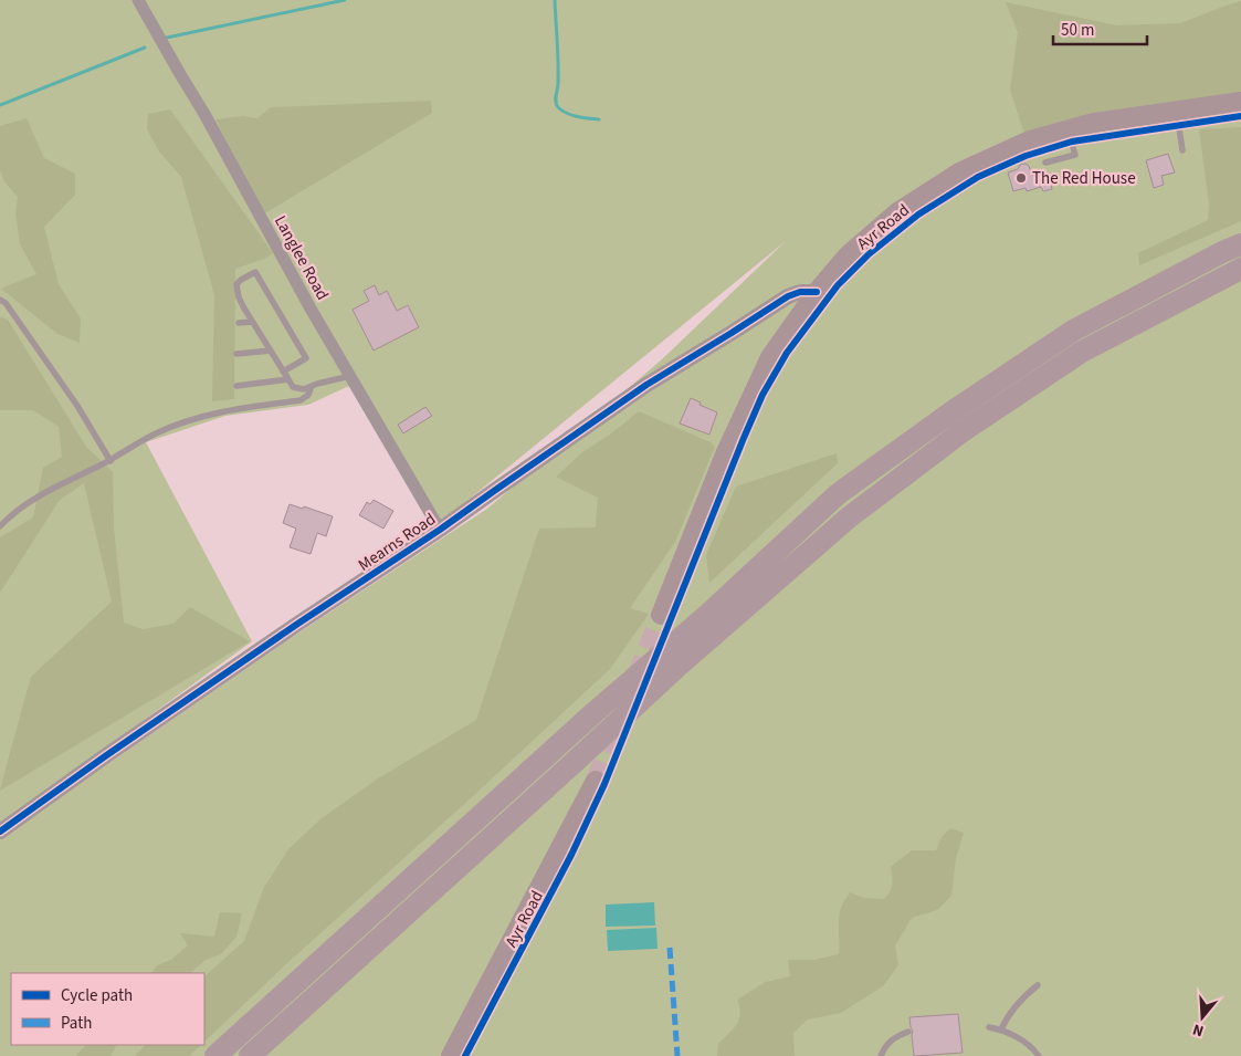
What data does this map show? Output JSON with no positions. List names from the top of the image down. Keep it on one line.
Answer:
{"streets":{"main road":["Ayr Road"],"street":["Langlee Road","Mearns Road"]},"crossings":[["Ayr Road","Mearns Road"],["Langlee Road","Mearns Road"]],"places":["The Red House"],"legend":["Cycle path","Path"],"scale_bar":"50 m","north":"bottom"}
